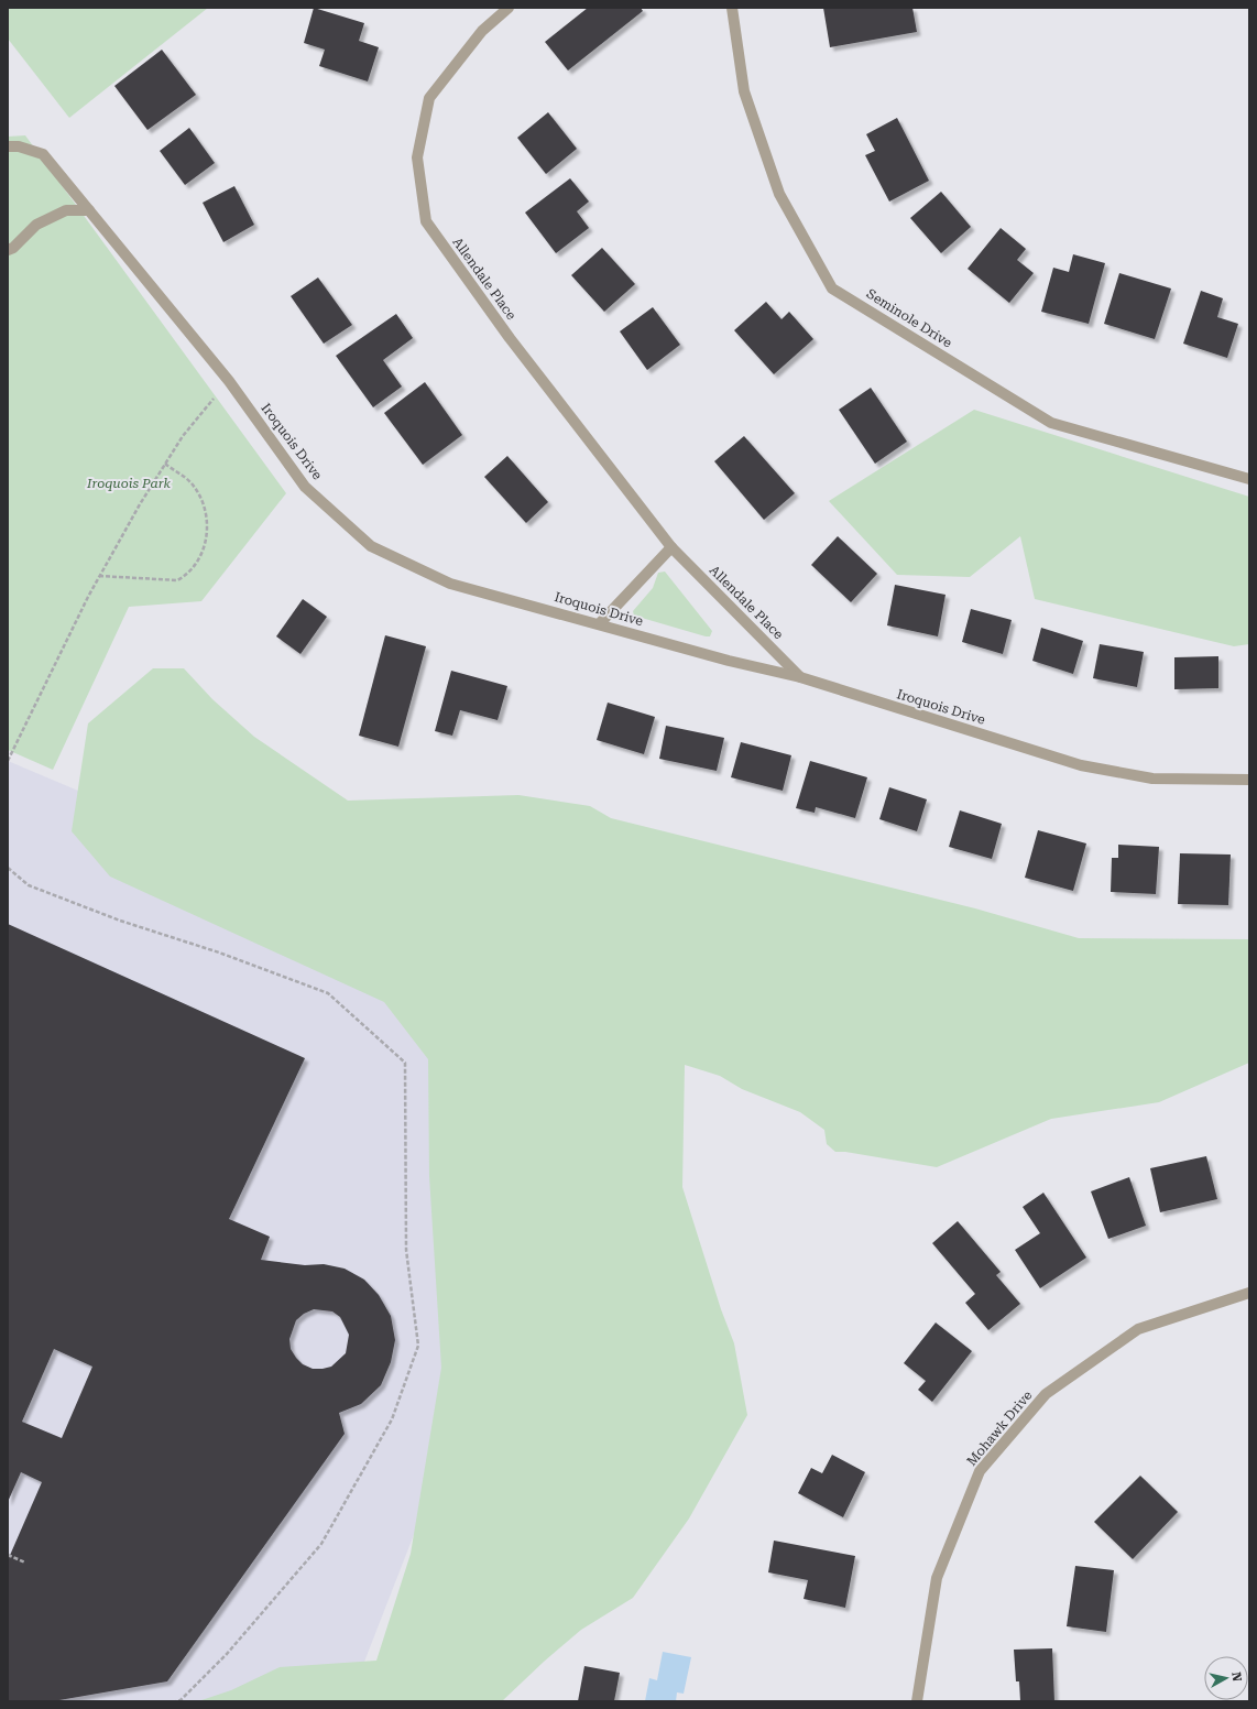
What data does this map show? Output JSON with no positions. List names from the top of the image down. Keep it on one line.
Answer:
{"streets":{"street":["Allendale Place","Seminole Drive","Iroquois Drive","Mohawk Drive"]},"crossings":[["Allendale Place","Iroquois Drive"]],"parks":["Iroquois Park"],"north":"right"}
